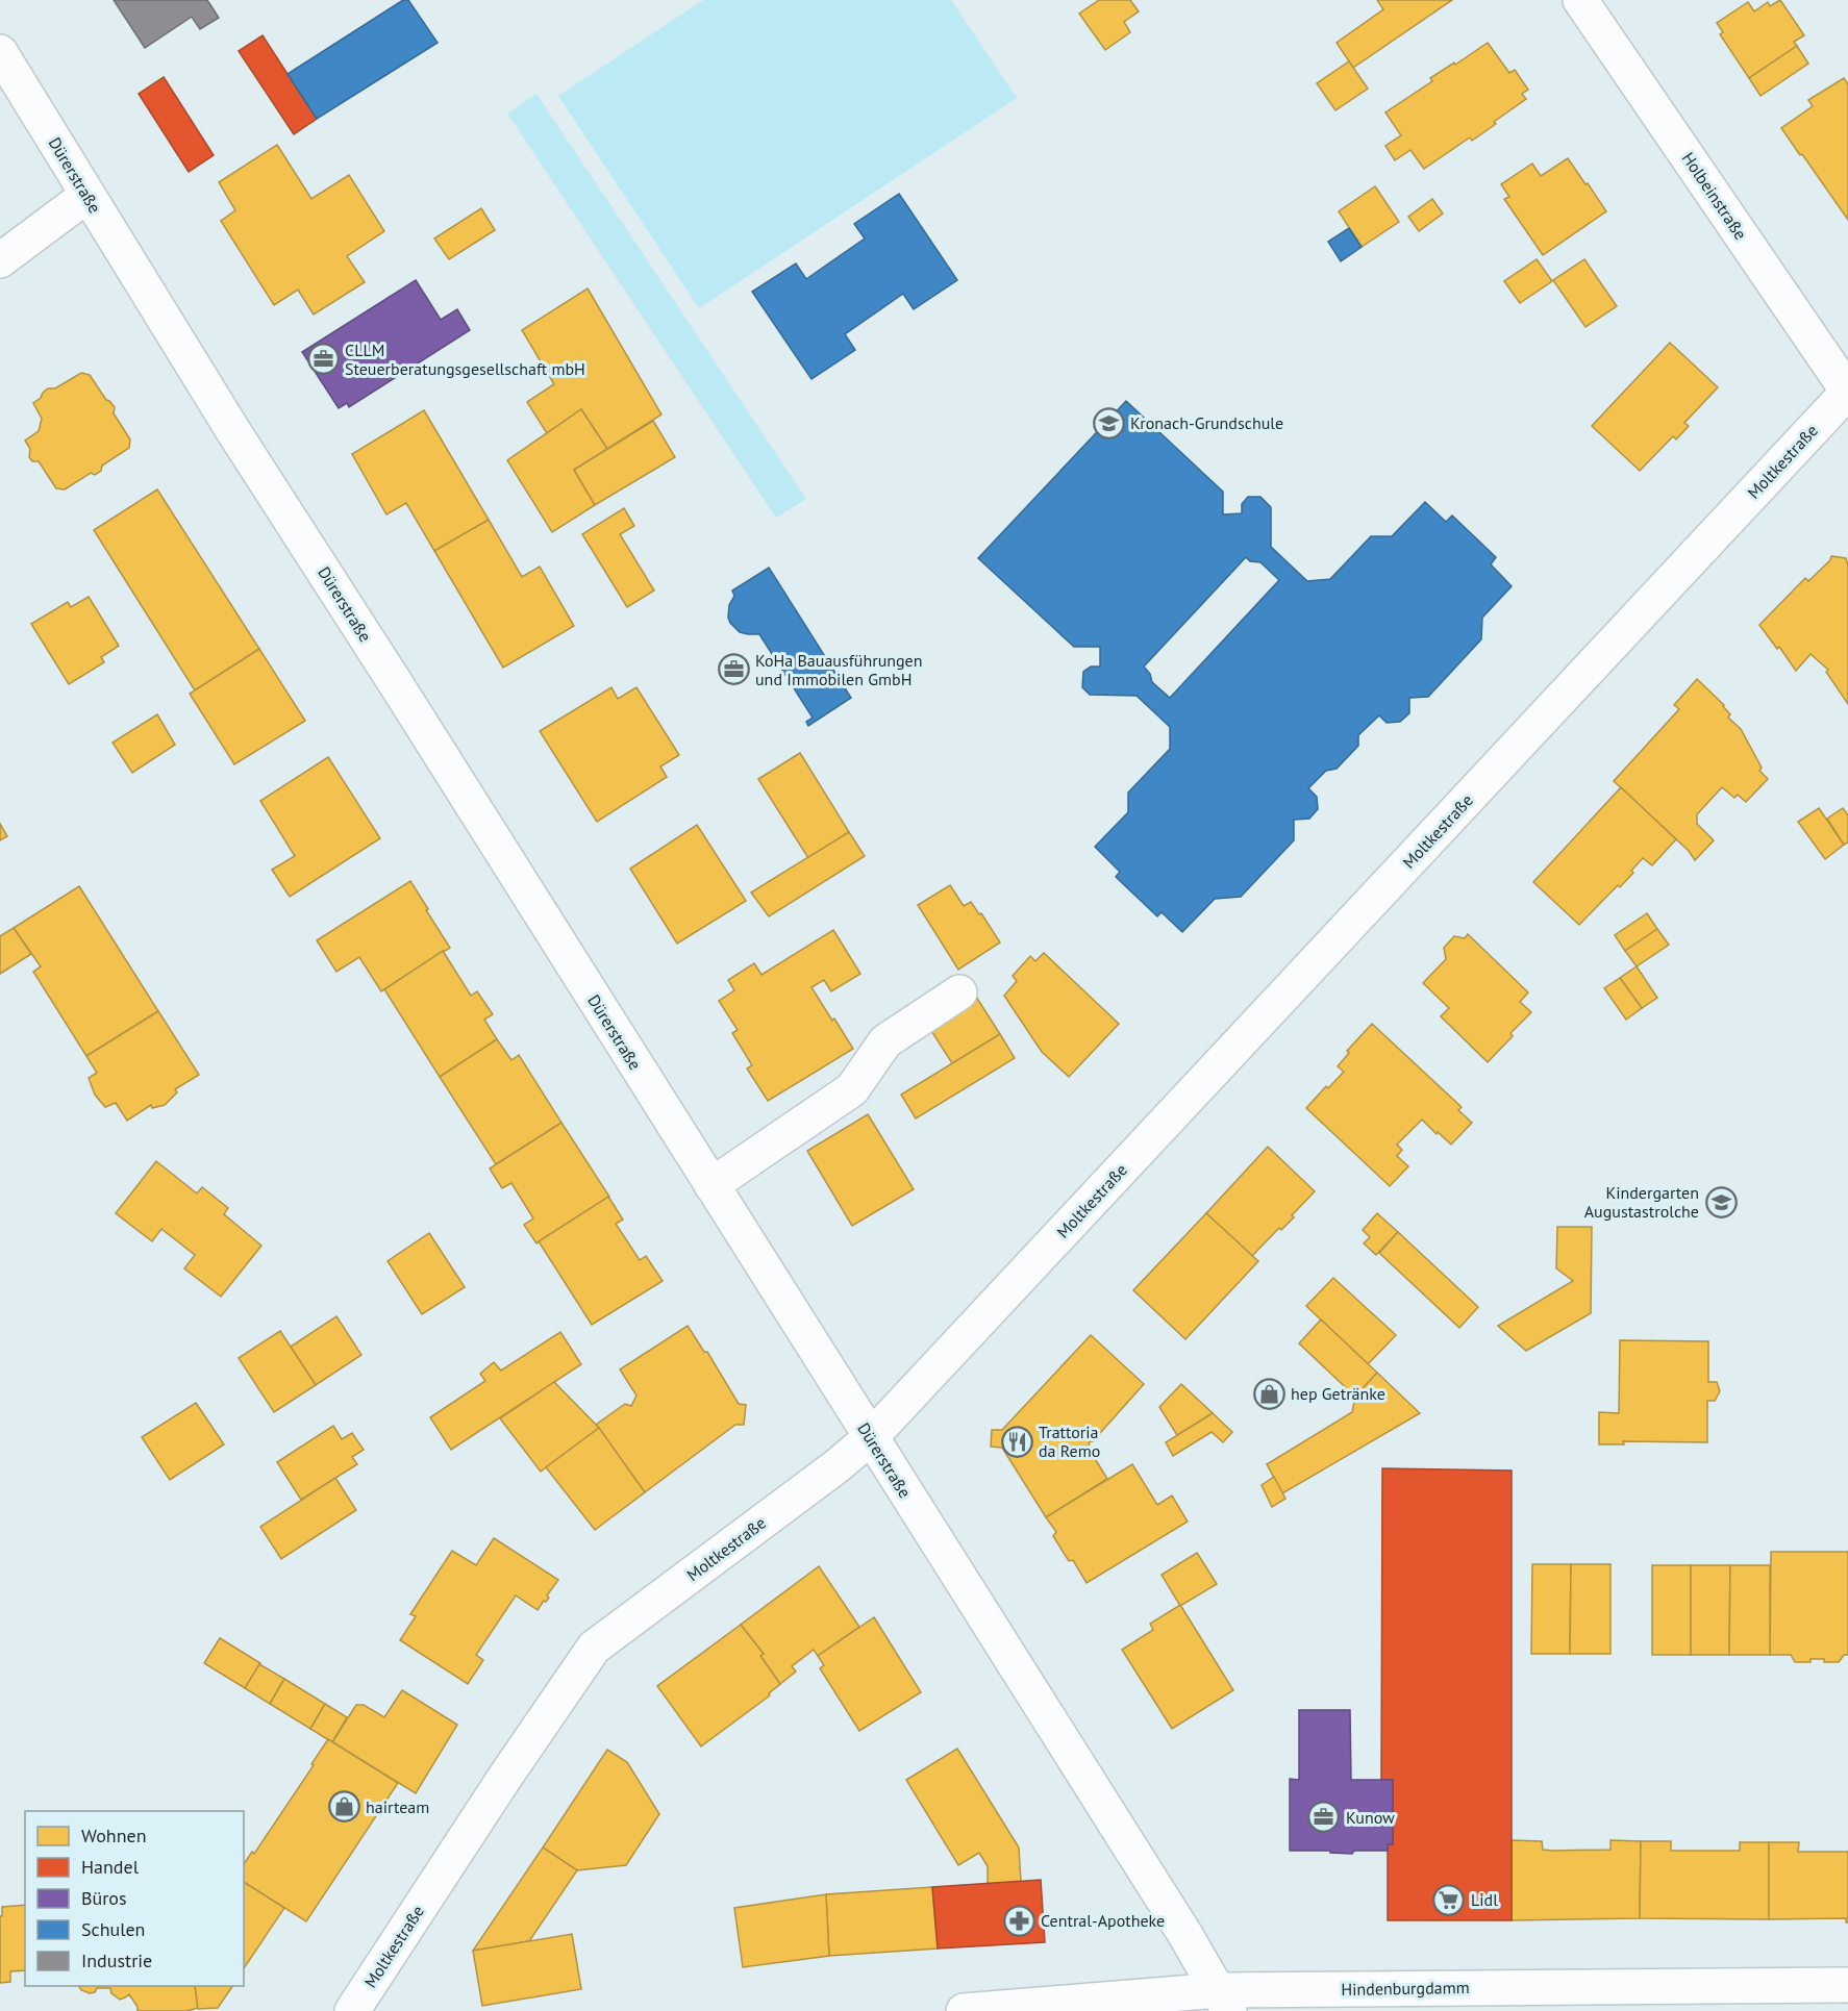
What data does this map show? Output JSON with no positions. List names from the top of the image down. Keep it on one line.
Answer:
{"streets":{"street":["Dürerstraße","Holbeinstraße","Moltkestraße","Hindenburgdamm"]},"crossings":[["Dürerstraße","Moltkestraße"],["Dürerstraße","Hindenburgdamm"],["Holbeinstraße","Moltkestraße"]],"places":{"office":["CLLM Steuerberatungsgesellschaft mbH","KoHa Bauausführungen und Immobilen GmbH","Kunow"],"school or university":["Kronach-Grundschule","Kindergarten Augustastrolche"],"shop":["hep Getränke","hairteam"],"restaurant":["Trattoria da Remo"],"supermarket":["Lidl"],"pharmacy":["Central-Apotheke"]},"legend":["Wohnen","Handel","Büros","Schulen","Industrie"]}
